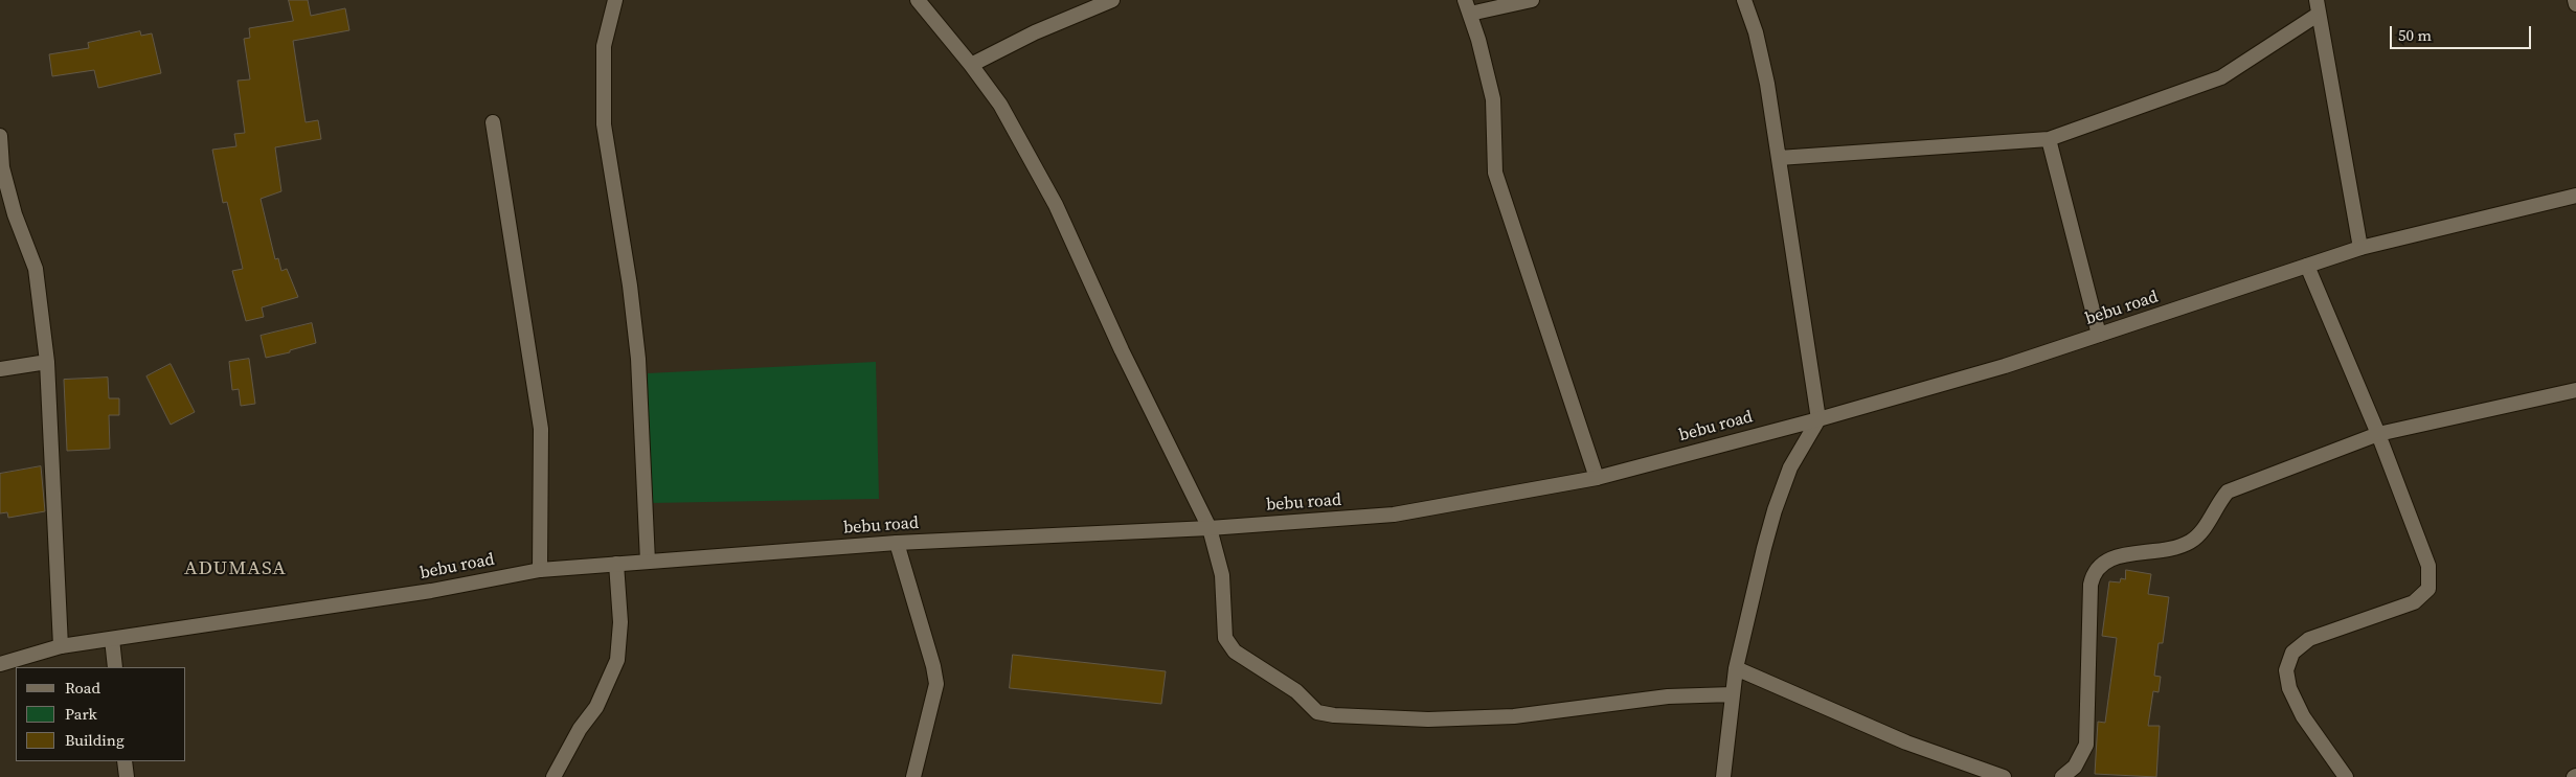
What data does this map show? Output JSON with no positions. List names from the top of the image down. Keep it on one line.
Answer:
{"streets":{"street":["bebu road"]},"districts":["ADUMASA"],"legend":["Road","Park","Building"],"scale_bar":"50 m"}
